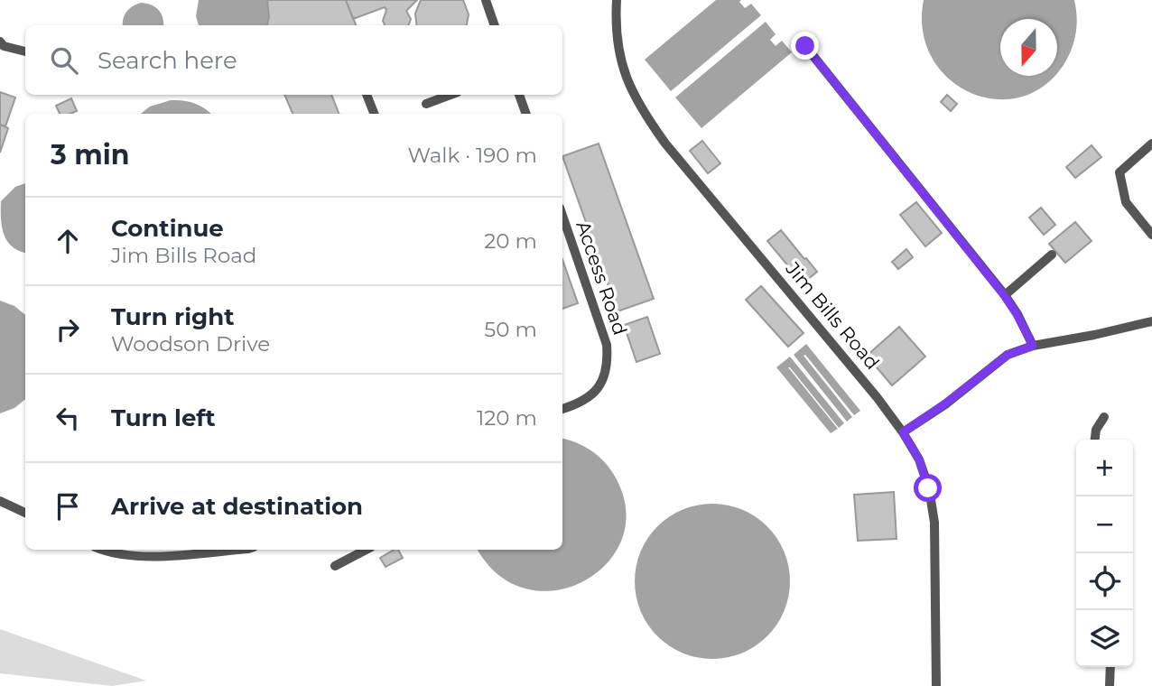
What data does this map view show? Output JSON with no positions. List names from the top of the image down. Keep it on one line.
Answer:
{"streets":{"lane":["Access Road","Jim Bills Road"]},"north":"bottom","page":{"search":"Search here","heading":["3 min","Walk · 190 m"],"list":[["Continue","Jim Bills Road","20 m"],["Turn right","Woodson Drive","50 m"],["Turn left","120 m"],"Arrive at destination"],"map_buttons":["+","−"]}}
